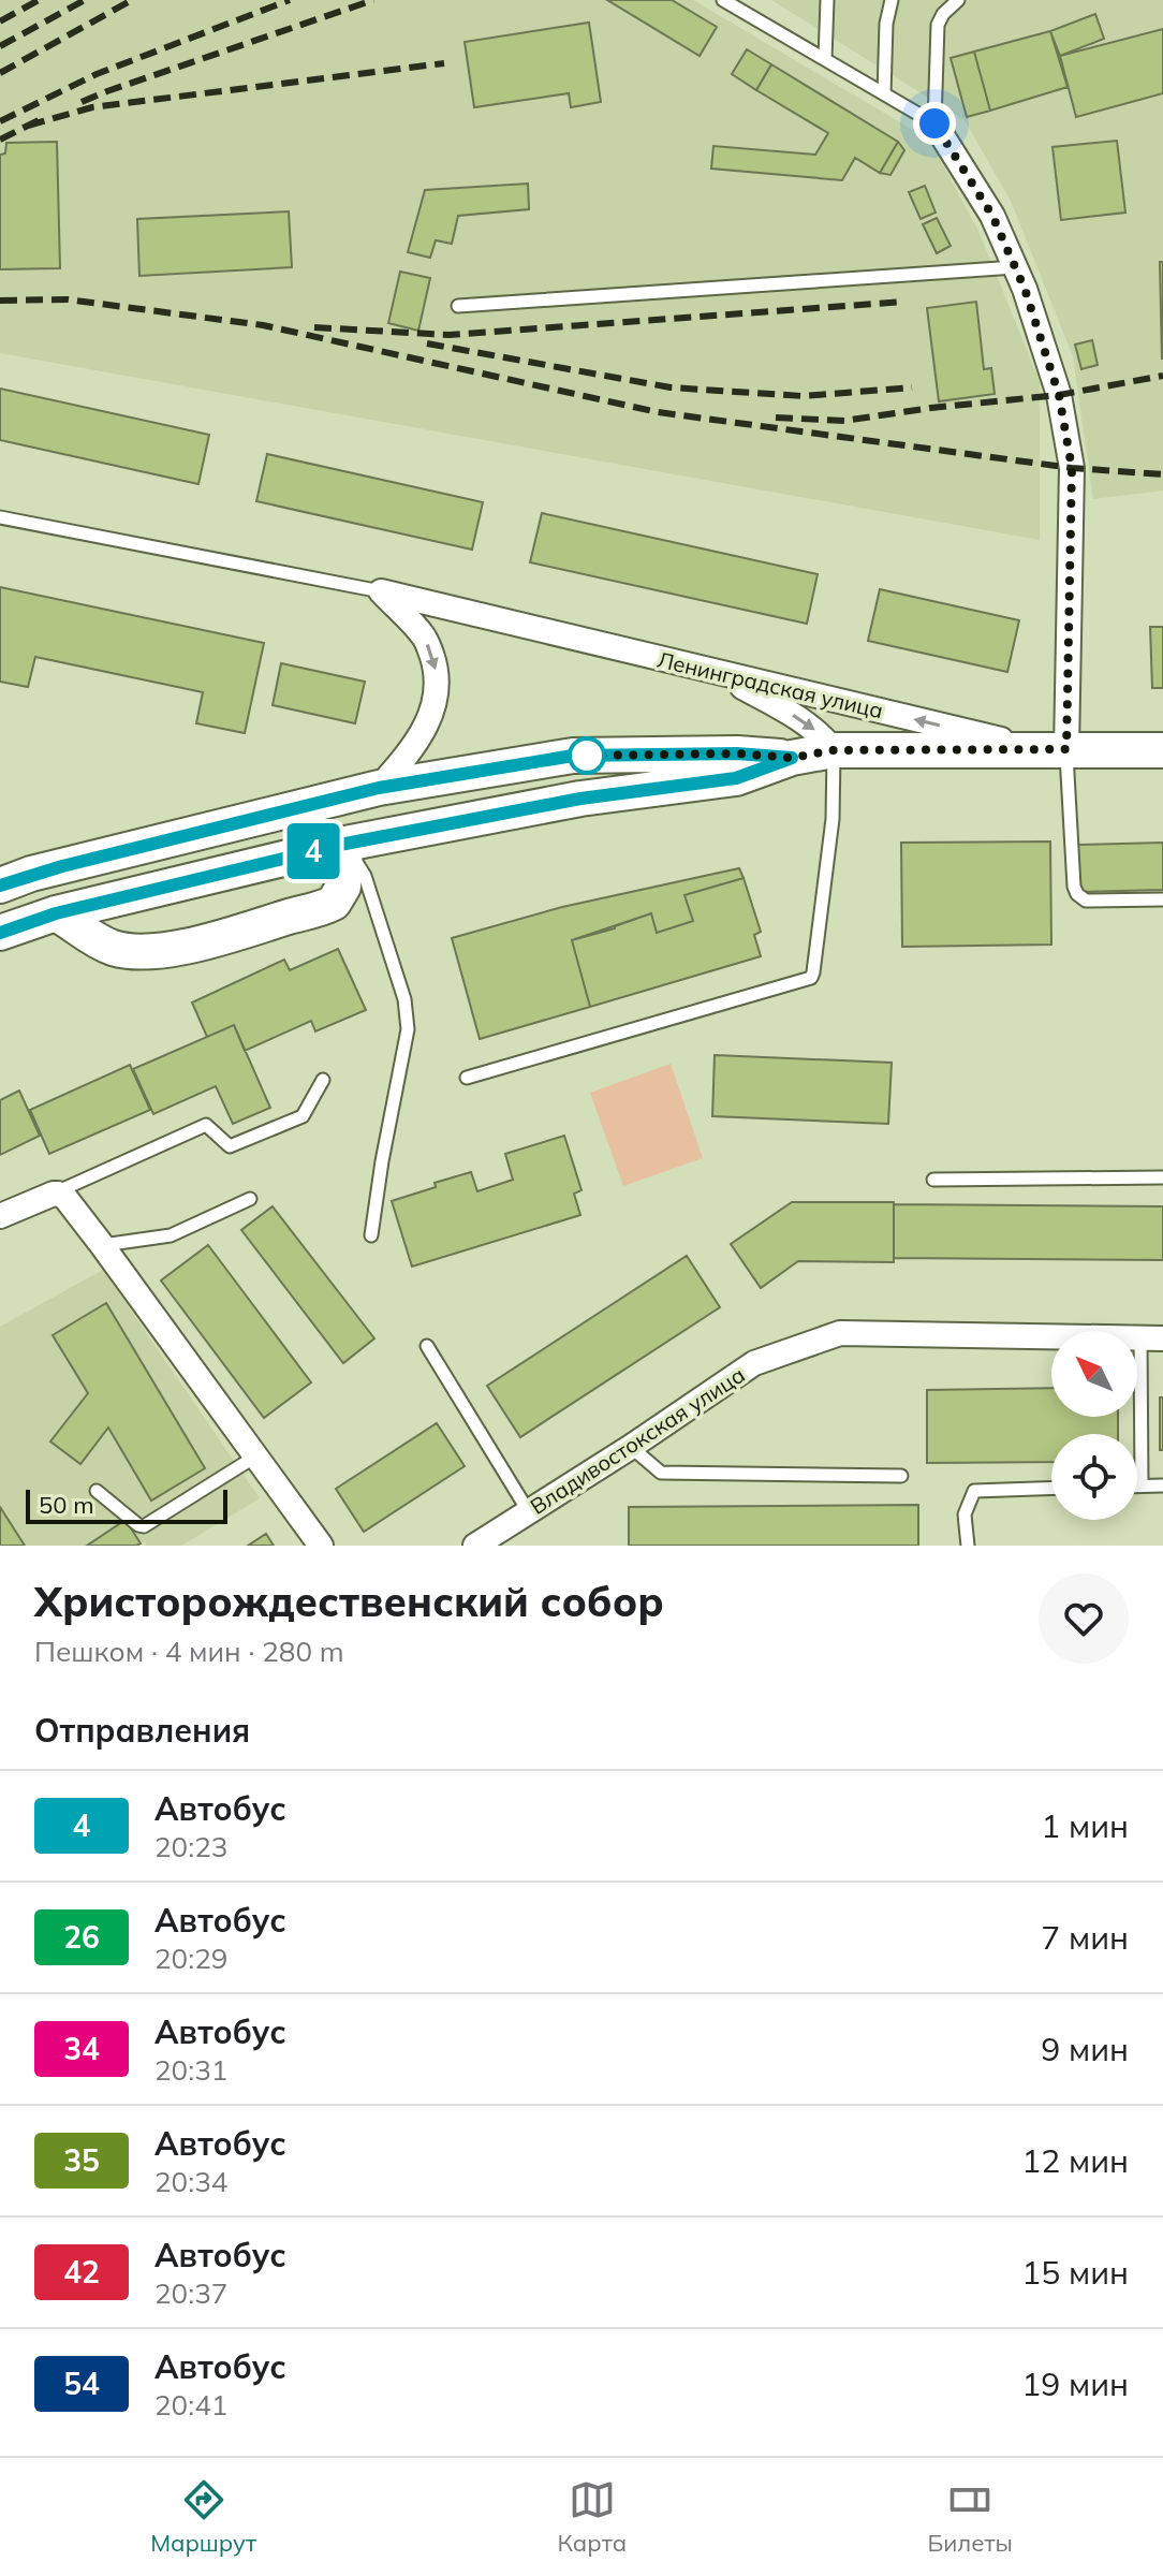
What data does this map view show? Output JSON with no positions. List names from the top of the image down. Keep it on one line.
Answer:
{"streets":{"main road":["Ленинградская улица"],"street":["Владивостокская улица"]},"lines":["bus line 4"],"scale_bar":"50 m","north":"top left","page":{"on_map":"4","scale":"50 m","heading":[["Христорождественский собор","Пешком · 4 мин · 280 m"],"Отправления"],"list":[{"mark":"4","name":"Автобус","note":"20:23","value":"1 мин"},{"mark":"26","name":"Автобус","note":"20:29","value":"7 мин"},{"mark":"34","name":"Автобус","note":"20:31","value":"9 мин"},{"mark":"35","name":"Автобус","note":"20:34","value":"12 мин"},{"mark":"42","name":"Автобус","note":"20:37","value":"15 мин"},{"mark":"54","name":"Автобус","note":"20:41","value":"19 мин"}],"tabs":["Маршрут","Карта","Билеты"]}}
